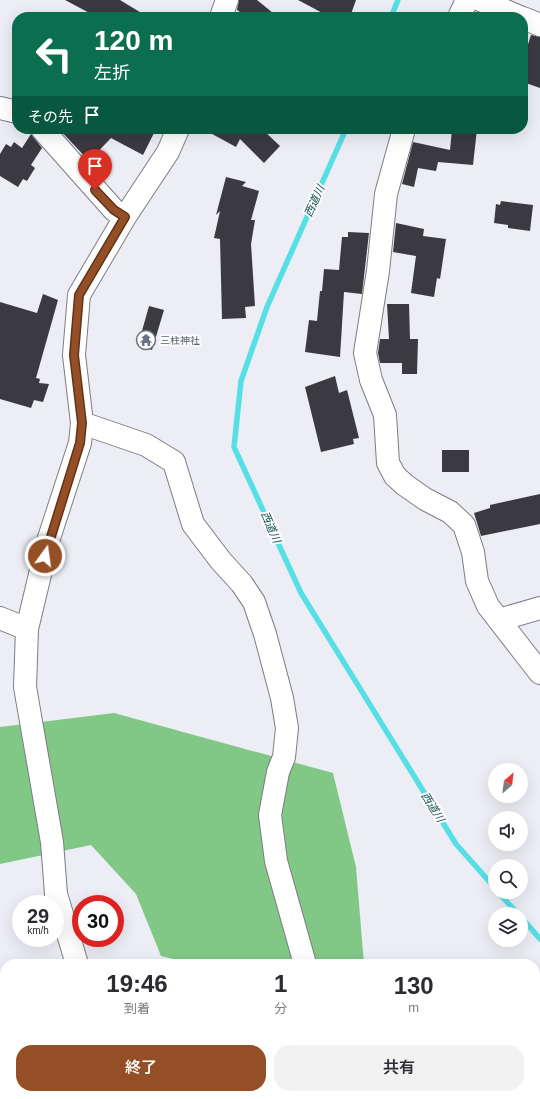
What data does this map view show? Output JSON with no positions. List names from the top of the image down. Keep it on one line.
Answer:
{"water":["西道川"],"places":{"temple":["三柱神社"]},"north":"top right","page":{"turn":["120 m","左折"],"then":"その先","speed":"29 km/h","limit":"30","eta":["19:46","到着","1","分","130","m"],"buttons":["終了","共有"]}}
